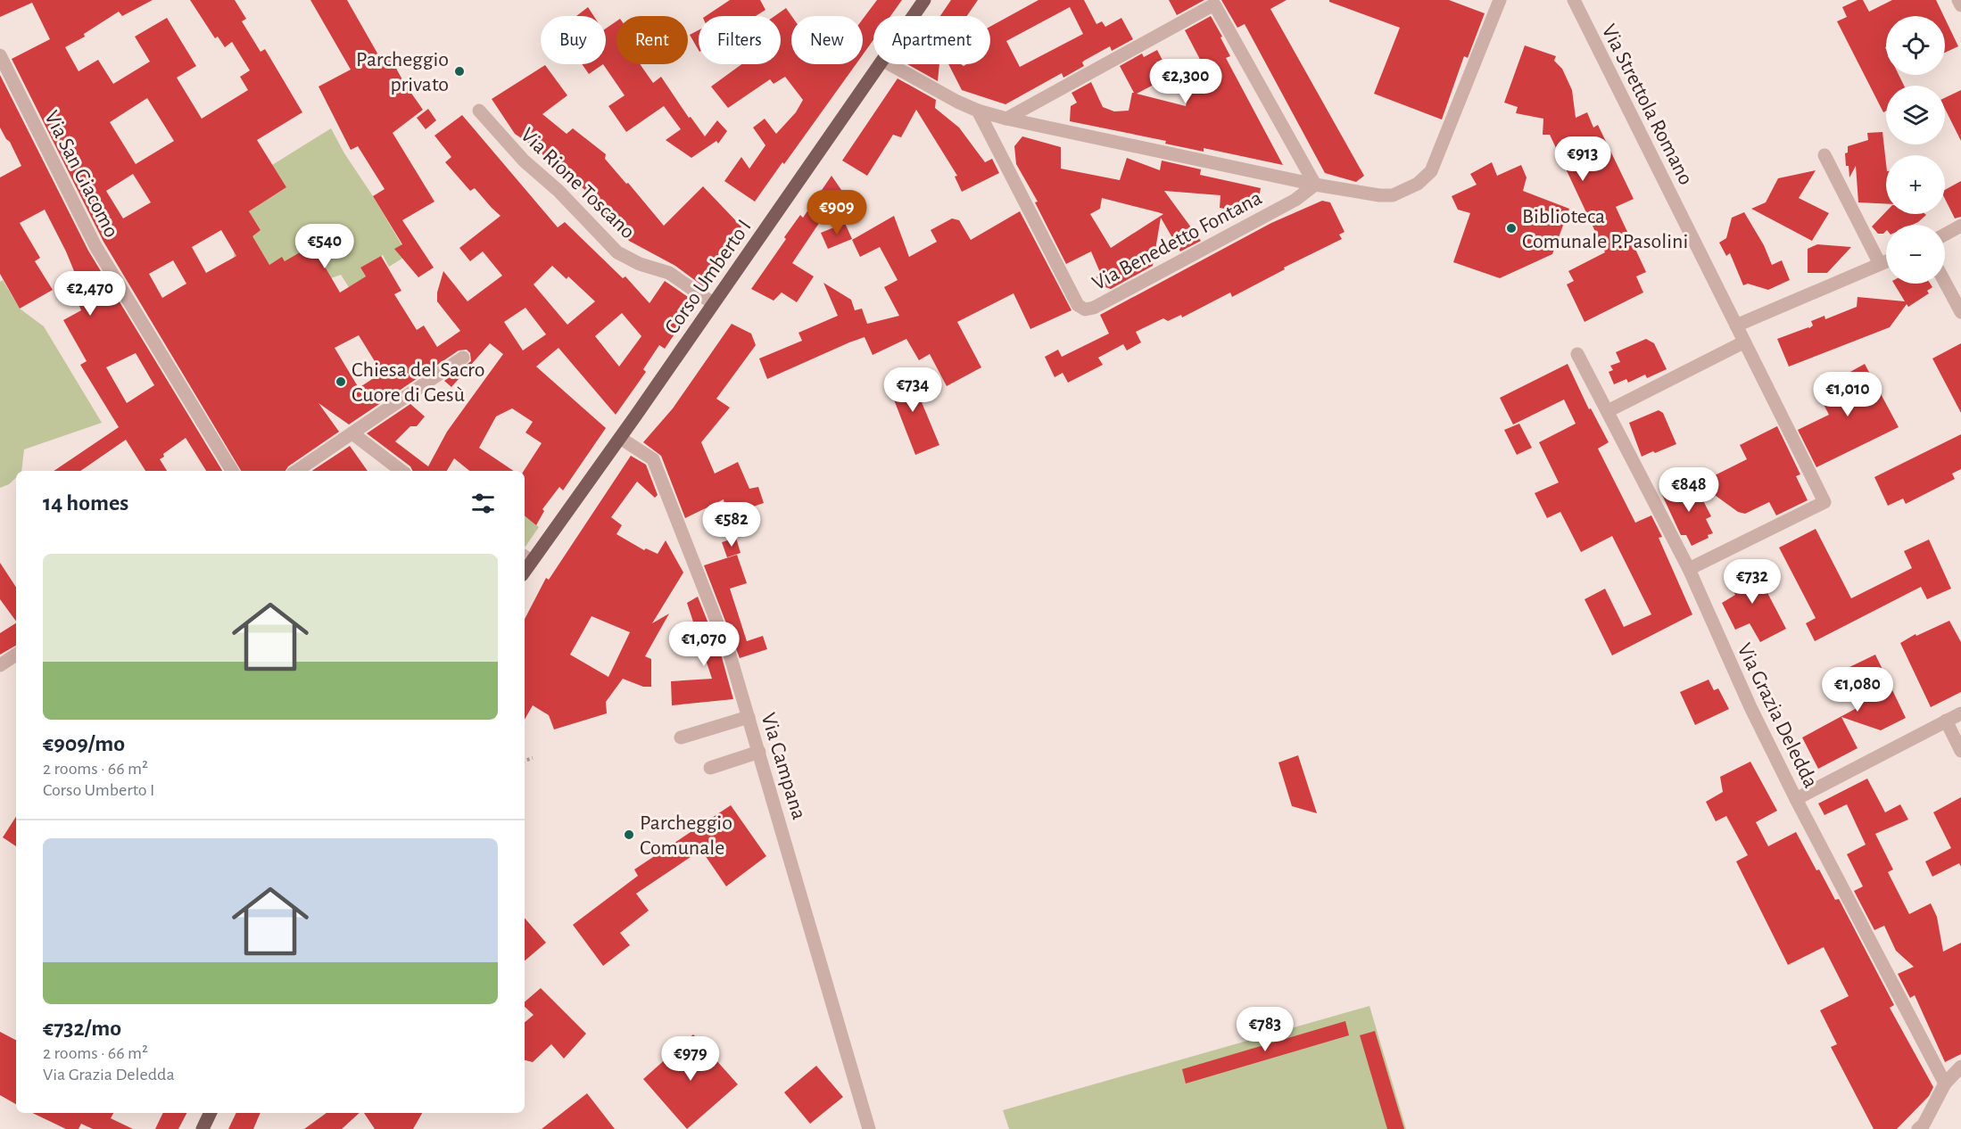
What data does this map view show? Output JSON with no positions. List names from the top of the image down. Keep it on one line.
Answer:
{"streets":{"main road":["Corso Umberto I"],"street":["Via Strettola Romano","Via San Giacomo","Via Rione Toscano","Via Benedetto Fontana","Via Grazia Deledda","Via Campana"]},"crossings":[["Via Strettola Romano","Via Grazia Deledda"],["Via Rione Toscano","Corso Umberto I"],["Corso Umberto I","Via Campana"]],"places":["Parcheggio privato","Biblioteca Comunale P.Pasolini","Chiesa del Sacro Cuore di Gesù","Parcheggio Comunale"],"page":{"map_buttons":["+","−"],"chip":["Buy","Rent","Filters","New","Apartment"],"price":["€2,300","€913","€909","€540","€2,470","€734","€1,010","€848","€582","€732","€1,070","€1,080","€783","€979"],"heading":"14 homes","list":[{"name":"€909/mo","note":"2 rooms · 66 m² · Corso Umberto I"},{"name":"€732/mo","note":"2 rooms · 66 m² · Via Grazia Deledda"}]}}
